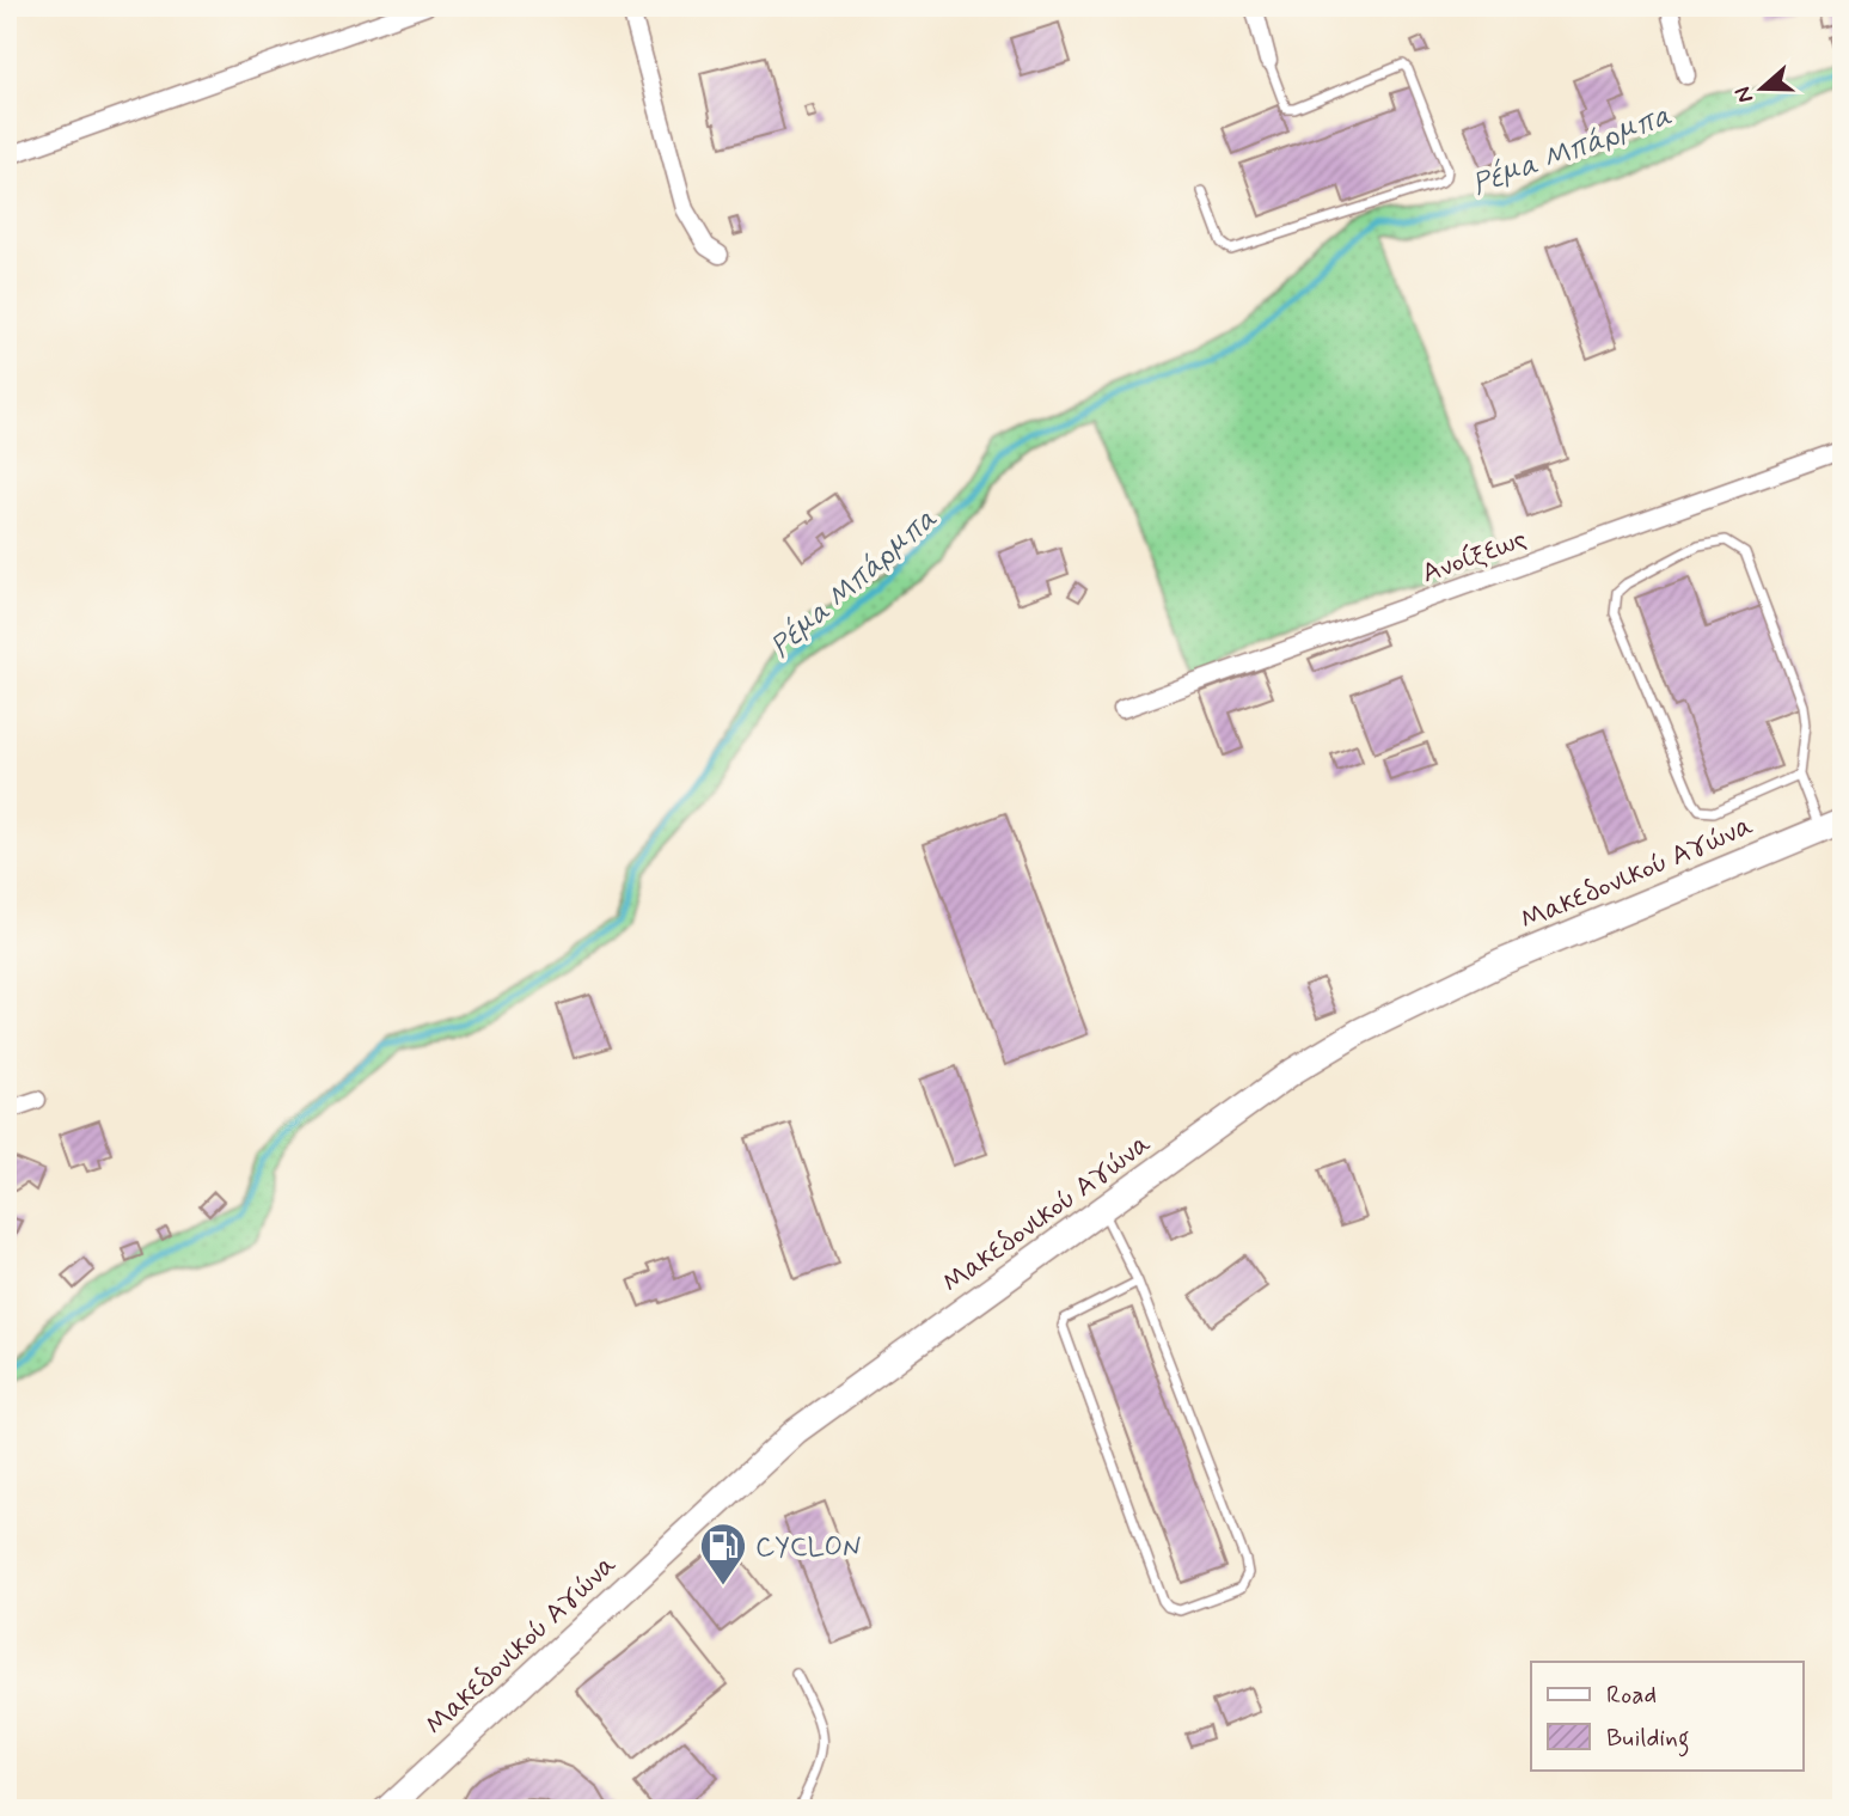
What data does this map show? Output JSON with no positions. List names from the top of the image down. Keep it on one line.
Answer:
{"streets":{"main road":["Μακεδονικού Αγώνα"],"street":["Ανοίξεως"]},"water":["Ρέμα Μπάρμπα"],"places":{"fuel station":["CYCLON"]},"legend":["Road","Building"],"north":"left"}
